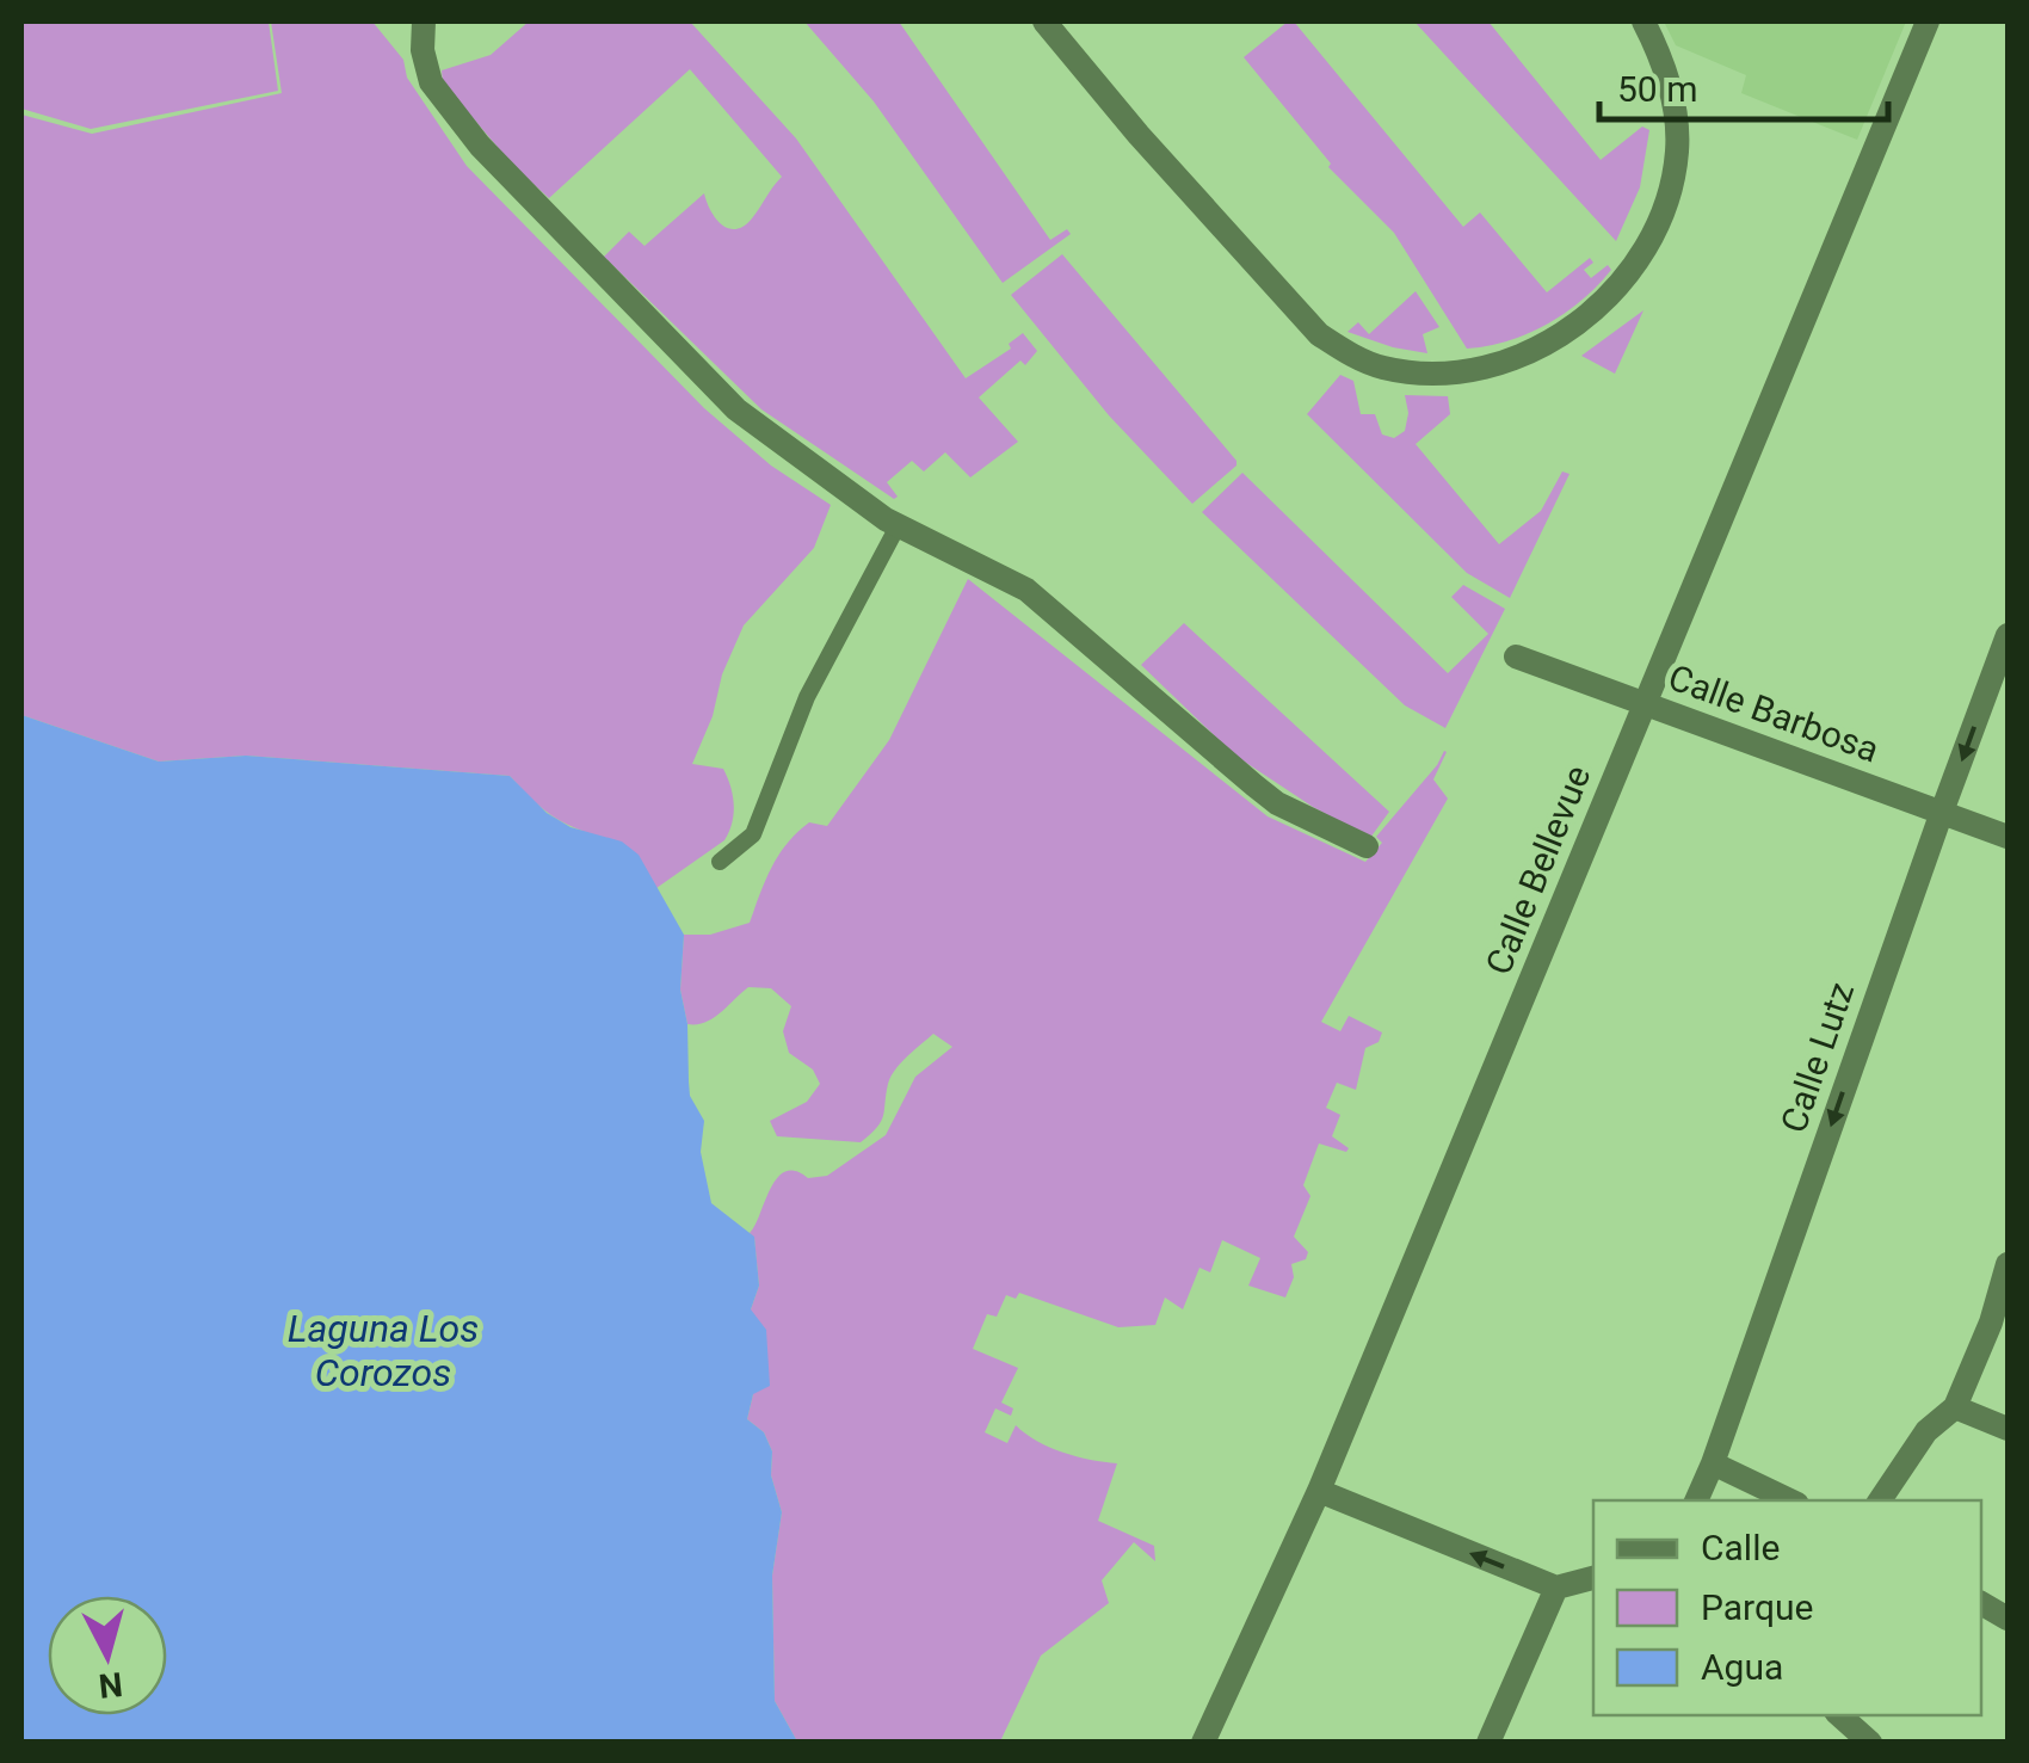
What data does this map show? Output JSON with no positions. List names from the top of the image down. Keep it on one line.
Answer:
{"streets":{"street":["Calle Barbosa","Calle Bellevue","Calle Lutz"]},"crossings":[["Calle Barbosa","Calle Bellevue"],["Calle Barbosa","Calle Lutz"]],"one_way":["Calle Lutz"],"water":["Laguna Los Corozos"],"legend":["Calle","Parque","Agua"],"scale_bar":"50 m","north":"bottom"}
